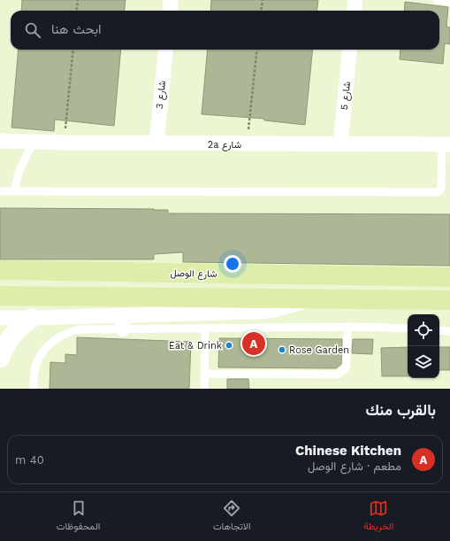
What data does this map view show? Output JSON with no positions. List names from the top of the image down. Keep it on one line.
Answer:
{"streets":{"main road":["شارع الوصل"],"street":["شارع 3","شارع 5","2a شارع"]},"crossings":[["شارع 3","2a شارع"],["شارع 5","2a شارع"]],"places":["Eat & Drink","Rose Garden"],"page":{"search":"ابحث هنا","pins":"A","heading":"بالقرب منك","list":[{"mark":"A","name":"Chinese Kitchen","note":"مطعم · شارع الوصل","value":"40 m"}],"nav":["الخريطة","الاتجاهات","المحفوظات"]}}
